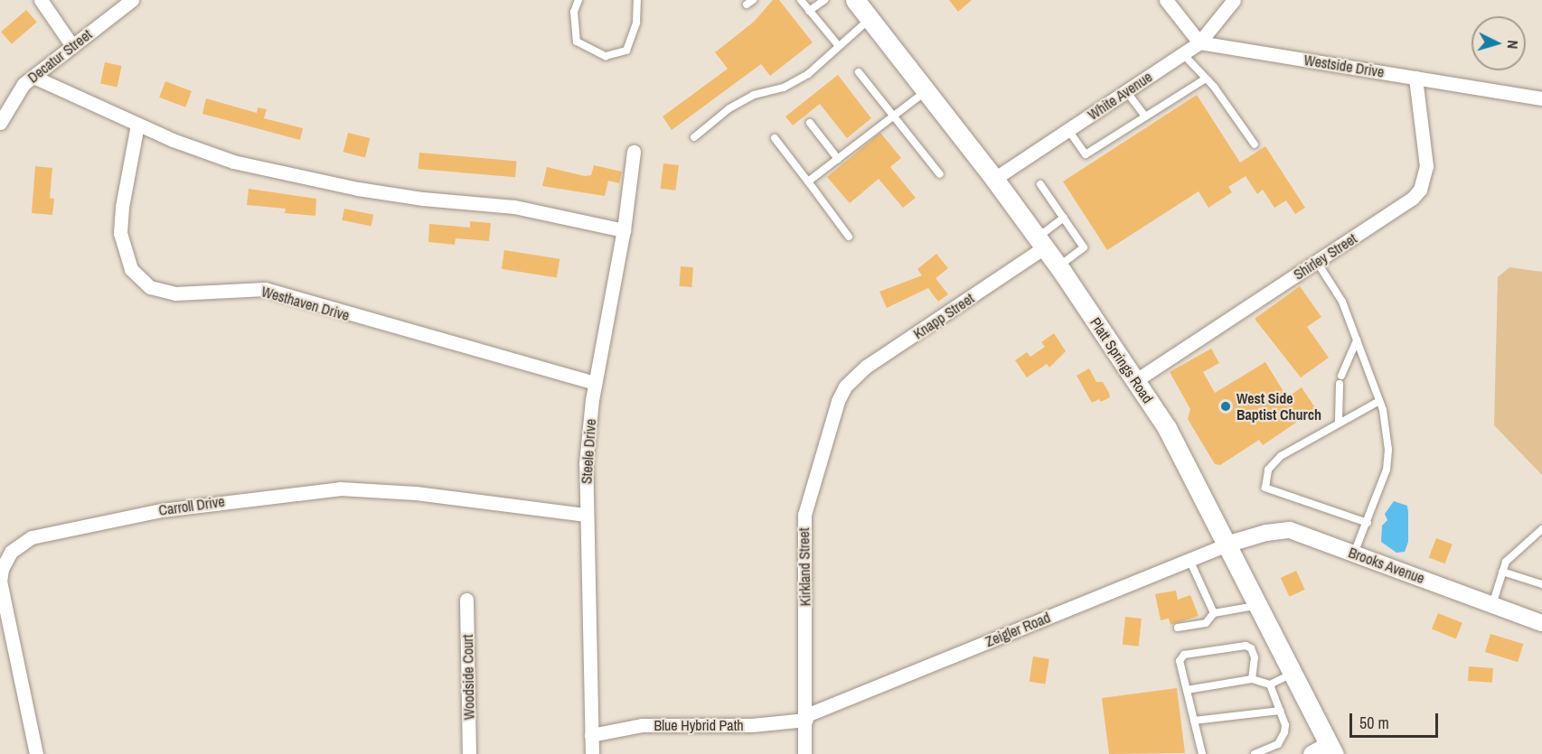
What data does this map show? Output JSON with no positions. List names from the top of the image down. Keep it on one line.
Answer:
{"streets":{"main road":["Platt Springs Road"],"street":["Decatur Street","Westside Drive","White Avenue","Shirley Street","Westhaven Drive","Knapp Street","Steele Drive","Carroll Drive","Brooks Avenue","Kirkland Street","Zeigler Road","Woodside Court","Blue Hybrid Path"]},"crossings":[["Westside Drive","White Avenue"],["Westside Drive","Shirley Street"],["White Avenue","Platt Springs Road"],["Shirley Street","Platt Springs Road"],["Westhaven Drive","Steele Drive"],["Knapp Street","Platt Springs Road"],["Knapp Street","Kirkland Street"],["Platt Springs Road","Brooks Avenue"],["Platt Springs Road","Zeigler Road"],["Steele Drive","Carroll Drive"],["Steele Drive","Blue Hybrid Path"],["Brooks Avenue","Zeigler Road"],["Kirkland Street","Zeigler Road"],["Kirkland Street","Blue Hybrid Path"],["Zeigler Road","Blue Hybrid Path"]],"places":["West Side Baptist Church"],"scale_bar":"50 m","north":"right"}
